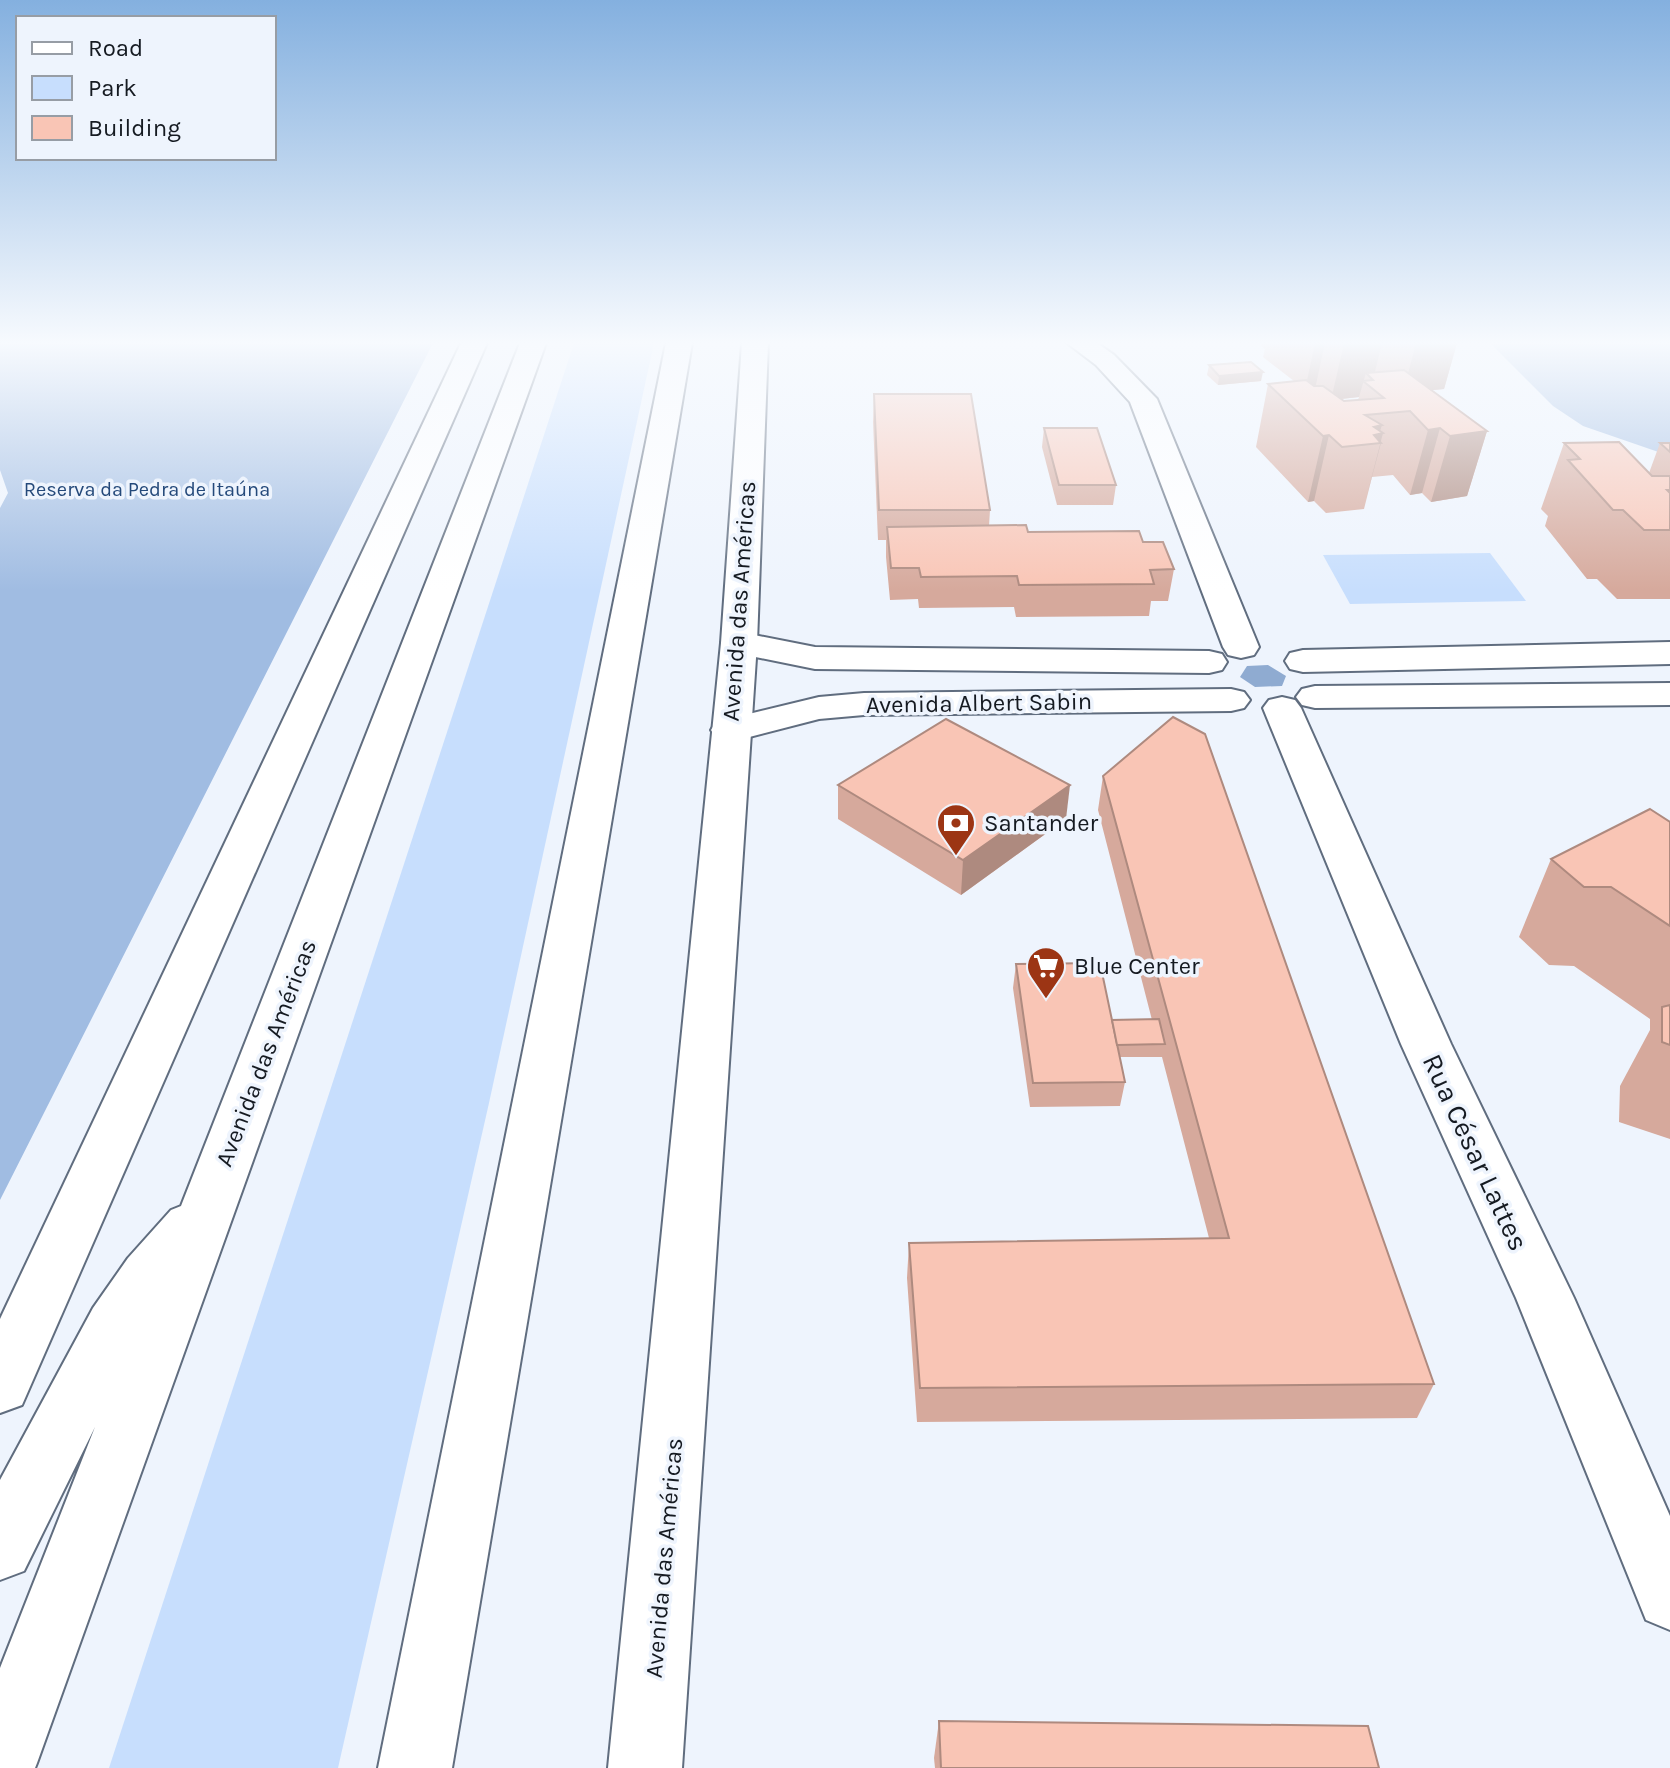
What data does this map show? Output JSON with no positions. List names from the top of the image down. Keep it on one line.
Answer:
{"streets":{"main road":["Avenida das Américas","Avenida Albert Sabin","Rua César Lattes"]},"crossings":[["Avenida das Américas","Avenida Albert Sabin"],["Avenida Albert Sabin","Rua César Lattes"]],"parks":["Reserva da Pedra de Itaúna"],"places":{"bank":["Santander"],"supermarket":["Blue Center"]},"legend":["Road","Park","Building"]}
